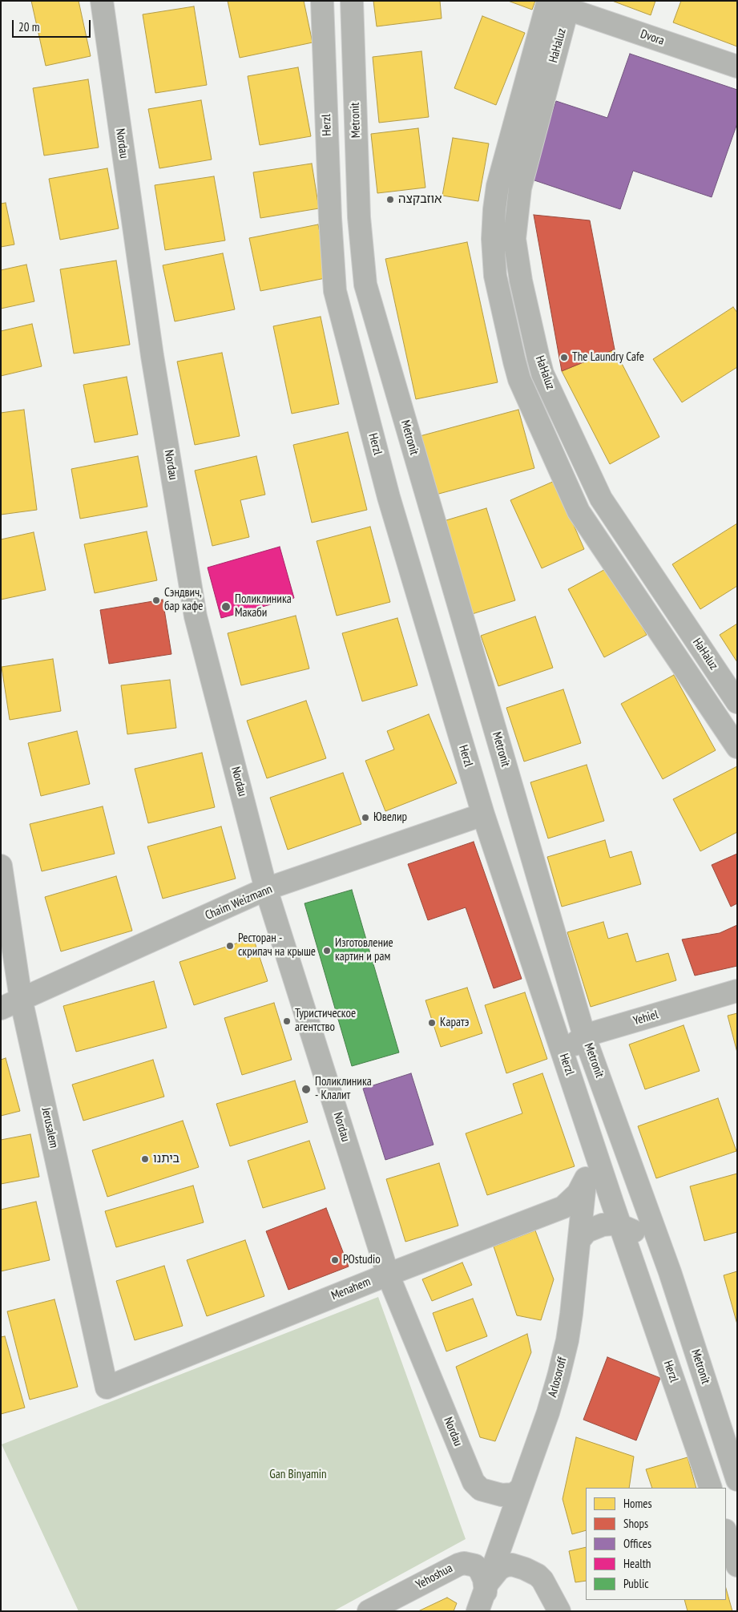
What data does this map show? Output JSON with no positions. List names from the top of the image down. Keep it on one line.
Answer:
{"streets":{"street":["Dvora","HaHaluz","Metronit","Herzl","Nordau","Chaim Weizmann","Yehiel","Jerusalem","Menahem","Arlosoroff","Yehoshua"]},"crossings":[["Dvora","HaHaluz"],["Metronit","Yehiel"],["Herzl","Chaim Weizmann"],["Herzl","Yehiel"],["Herzl","Arlosoroff"],["Nordau","Chaim Weizmann"],["Nordau","Menahem"],["Nordau","Arlosoroff"],["Chaim Weizmann","Jerusalem"],["Jerusalem","Menahem"],["Menahem","Arlosoroff"],["Arlosoroff","Yehoshua"]],"parks":["Gan Binyamin"],"places":["אוזבקצה","The Laundry Cafe","Сэндвич, бар кафе","Поликлиника Макаби","Ювелир","Ресторан - скрипач на крыше","Изготовление картин и рам","Туристическое агентство","Каратэ","Поликлиника - Клалит","ביתנו","POstudio"],"legend":["Homes","Shops","Offices","Health","Public"],"scale_bar":"20 m"}
